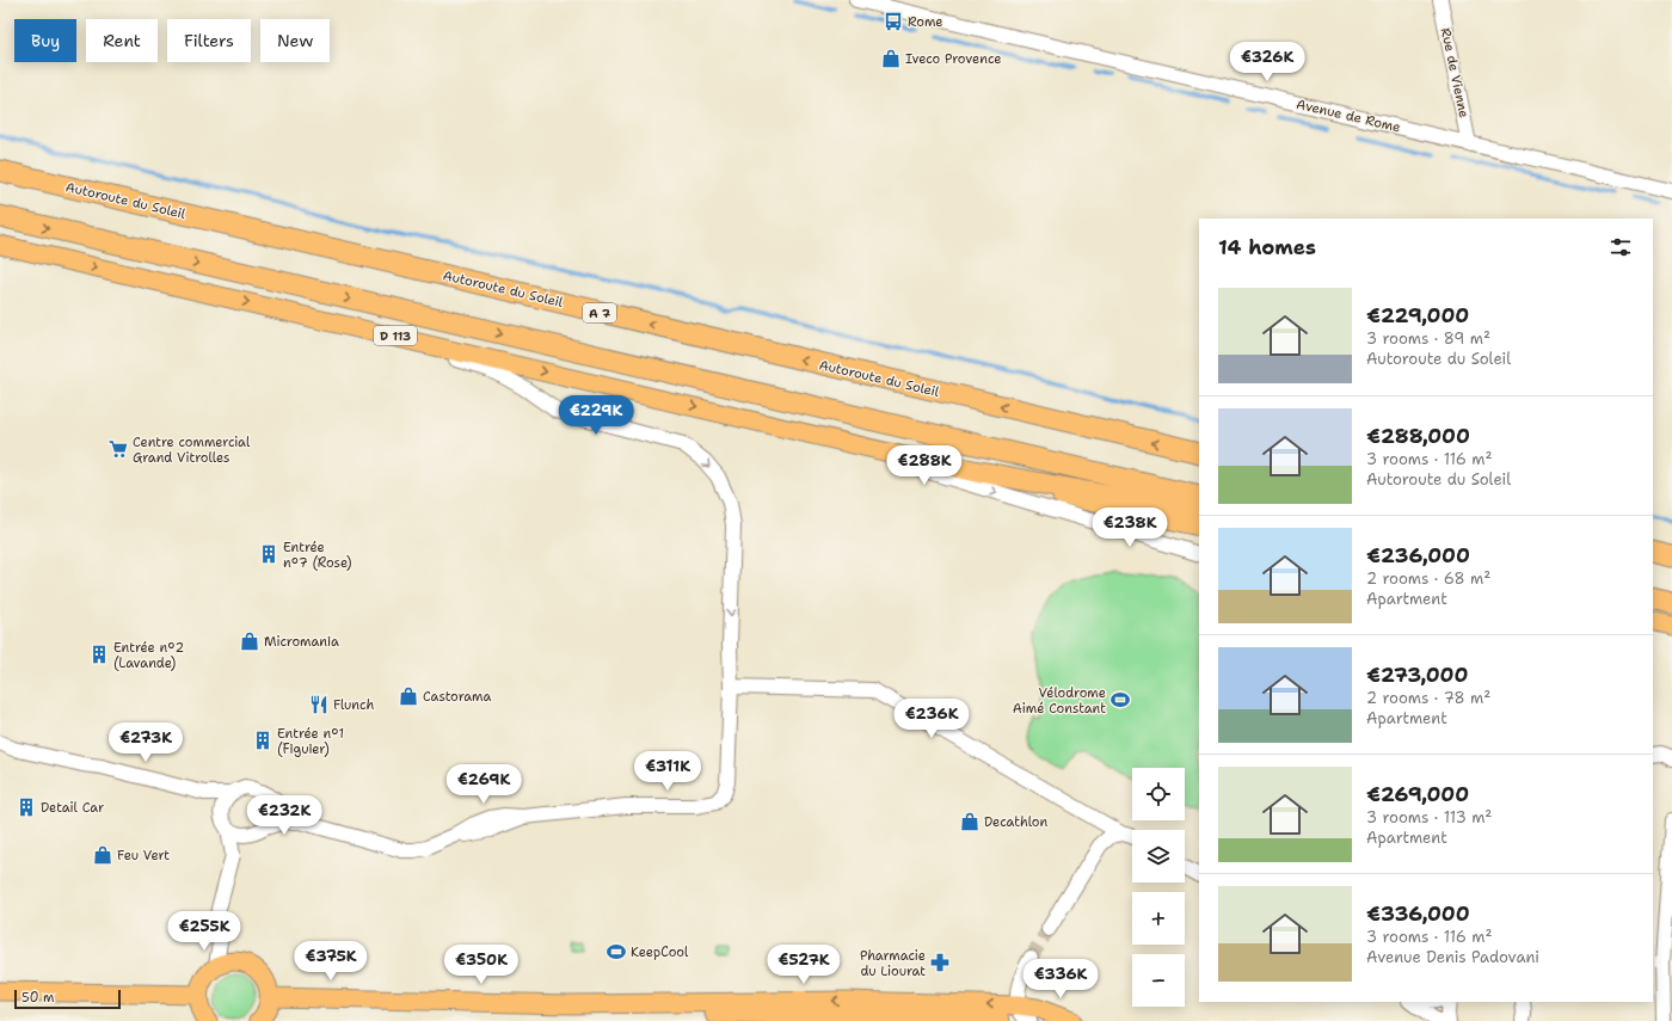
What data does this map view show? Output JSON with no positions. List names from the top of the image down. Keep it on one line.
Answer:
{"streets":{"highway":["Autoroute du Soleil","A 7"],"main road":["D 113"],"street":["Rue de Vienne","Avenue de Rome"]},"crossings":[["Rue de Vienne","Avenue de Rome"]],"places":{"bus stop":["Rome"],"shop":["Iveco Provence","Micromania","Castorama","Decathlon","Feu Vert"],"supermarket":["Centre commercial Grand Vitrolles"],"building":["Entrée n°7 (Rose)","Entrée n°2 (Lavande)","Entrée n°1 (Figuier)","Detail Car"],"sports":["Vélodrome Aimé Constant","KeepCool"],"restaurant":["Flunch"],"pharmacy":["Pharmacie du Liourat"]},"scale_bar":"50 m","page":{"chip":["Buy","Rent","Filters","New"],"price":["€326K","€229K","€288K","€238K","€236K","€273K","€311K","€269K","€232K","€255K","€375K","€350K","€527K","€336K"],"heading":"14 homes","list":[{"name":"€229,000","note":"3 rooms · 89 m² · Autoroute du Soleil"},{"name":"€288,000","note":"3 rooms · 116 m² · Autoroute du Soleil"},{"name":"€236,000","note":"2 rooms · 68 m² · Apartment"},{"name":"€273,000","note":"2 rooms · 78 m² · Apartment"},{"name":"€269,000","note":"3 rooms · 113 m² · Apartment"},{"name":"€336,000","note":"3 rooms · 116 m² · Avenue Denis Padovani"}],"map_buttons":["+","−"],"scale":"50 m"}}
